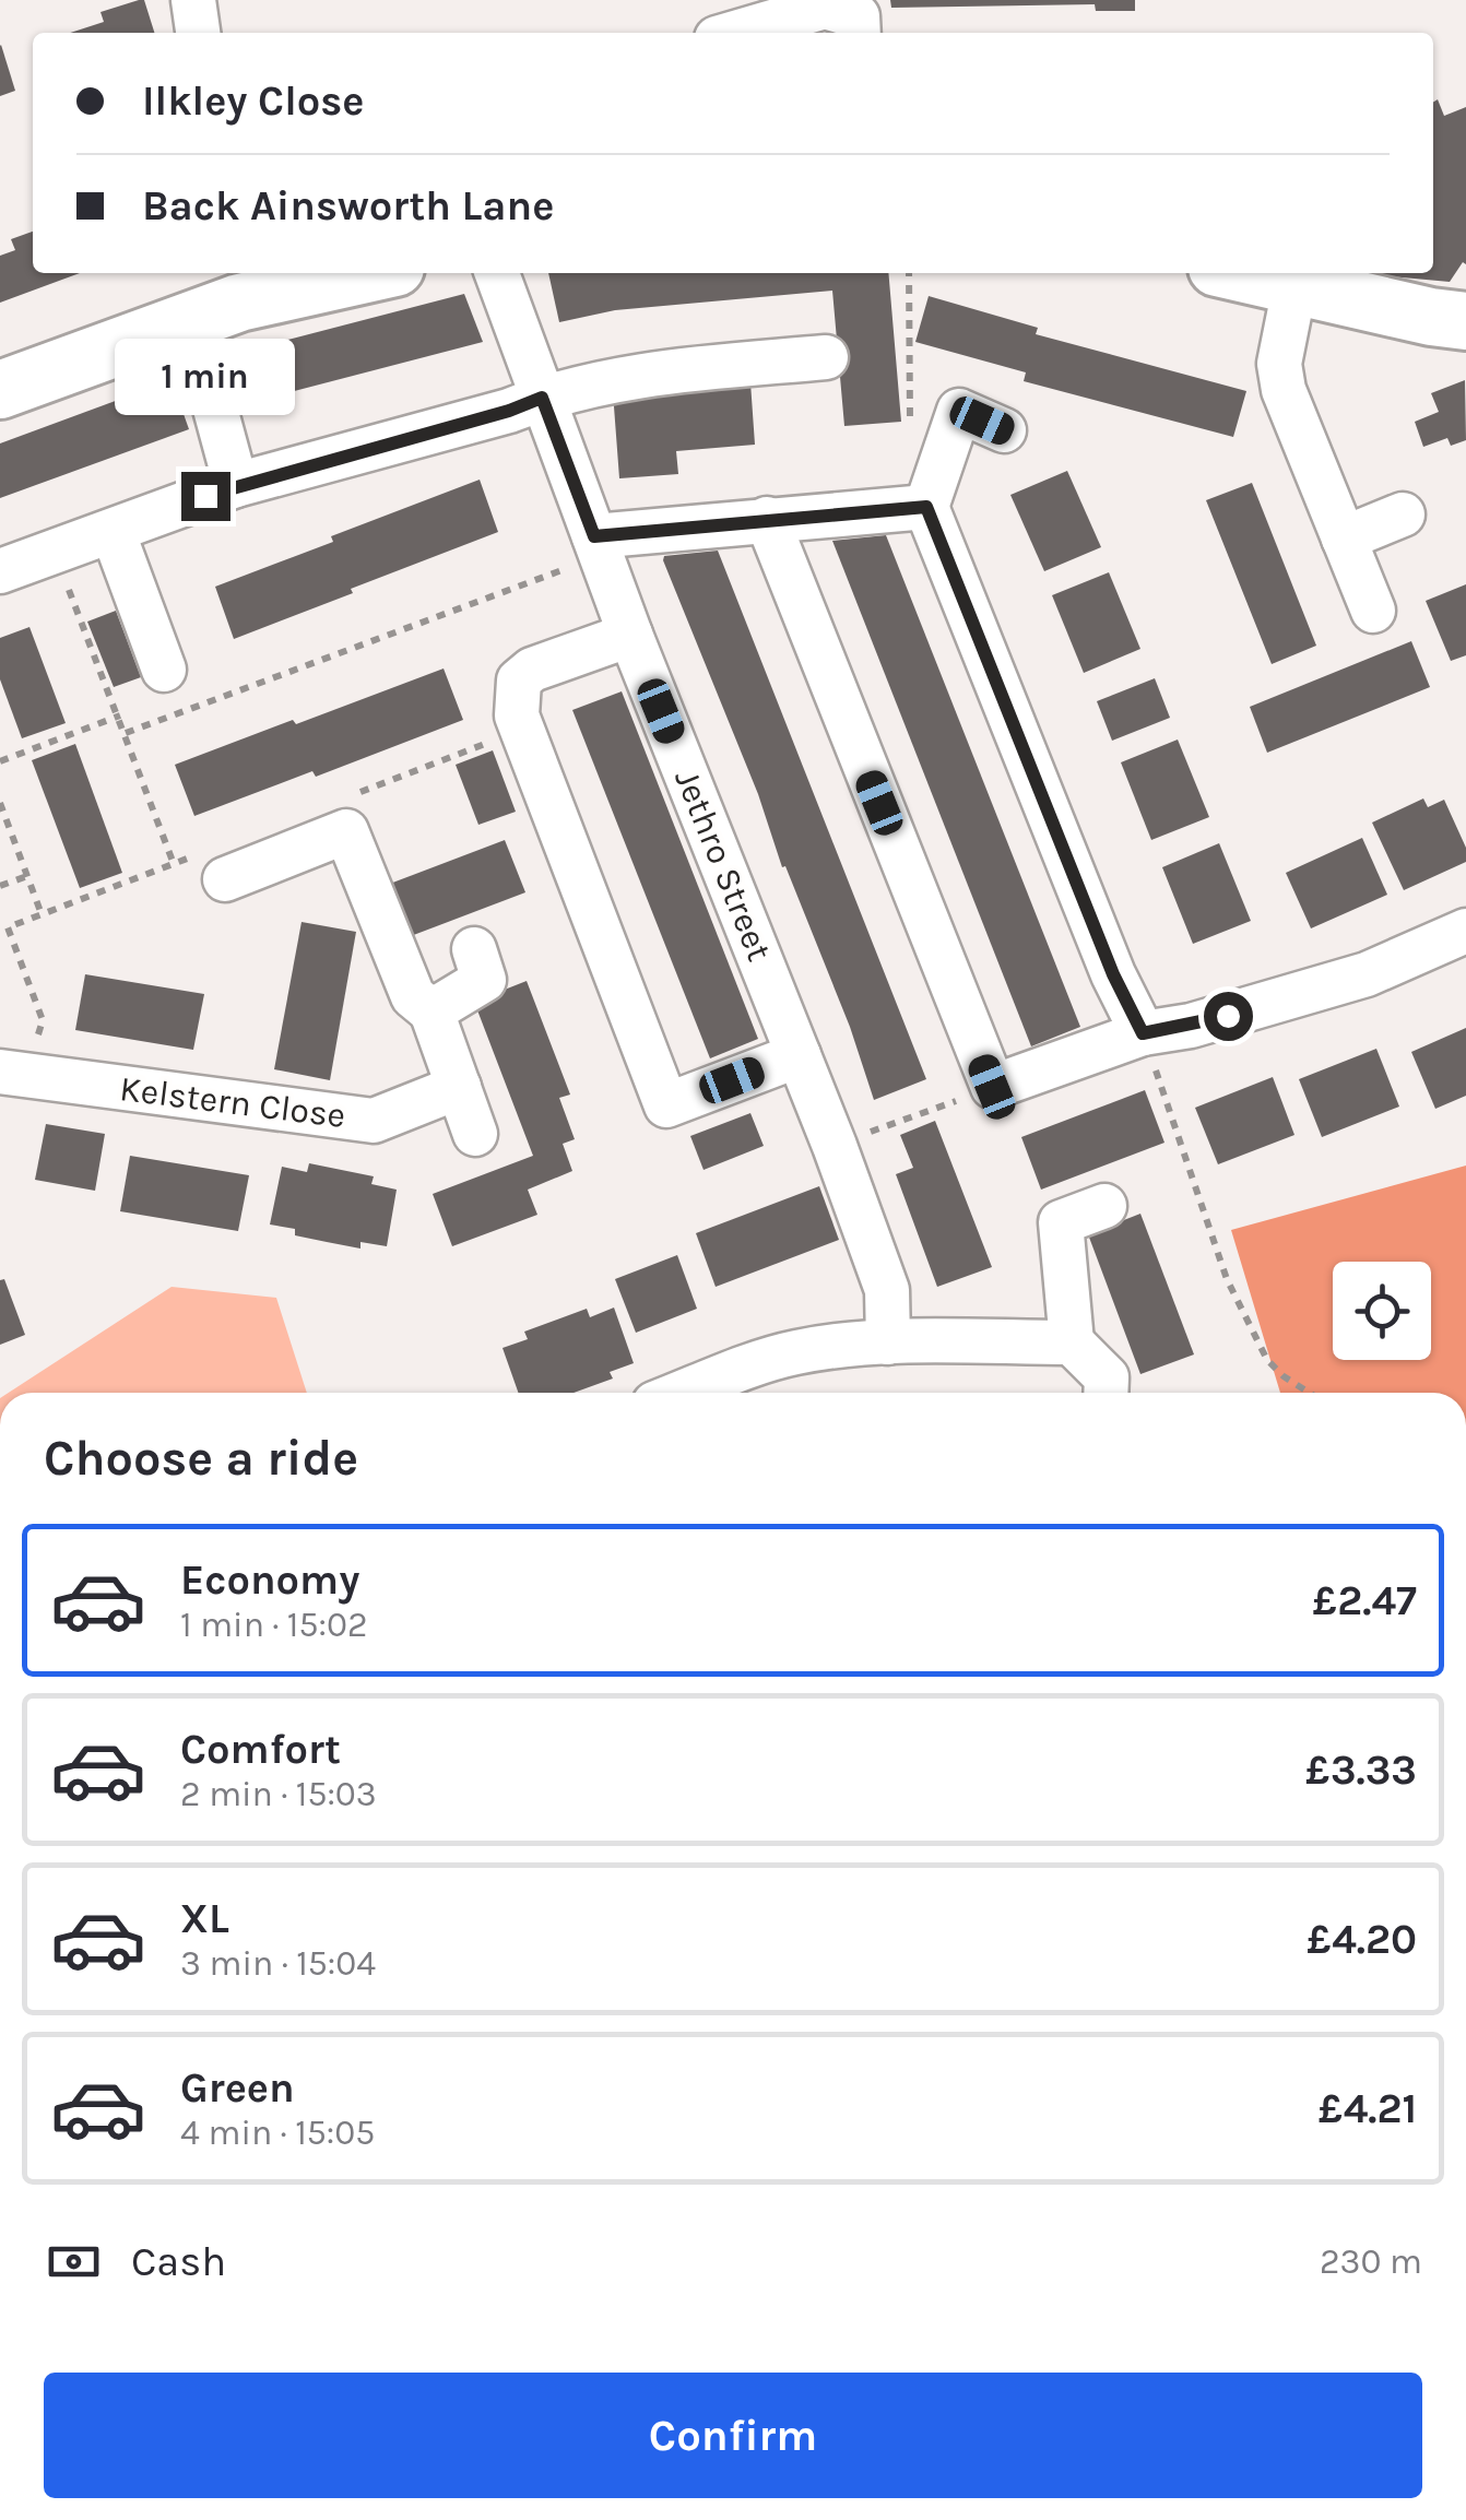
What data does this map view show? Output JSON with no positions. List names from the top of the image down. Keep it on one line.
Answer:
{"streets":{"street":["Jethro Street","Kelstern Close"]},"page":{"banner":["Ilkley Close","Back Ainsworth Lane"],"bubble":"1 min","heading":"Choose a ride","list":[{"name":"Economy","note":"1 min · 15:02","value":"£2.47"},{"name":"Comfort","note":"2 min · 15:03","value":"£3.33"},{"name":"XL","note":"3 min · 15:04","value":"£4.20"},{"name":"Green","note":"4 min · 15:05","value":"£4.21"}],"pay":["Cash","230 m"],"buttons":"Confirm"}}
